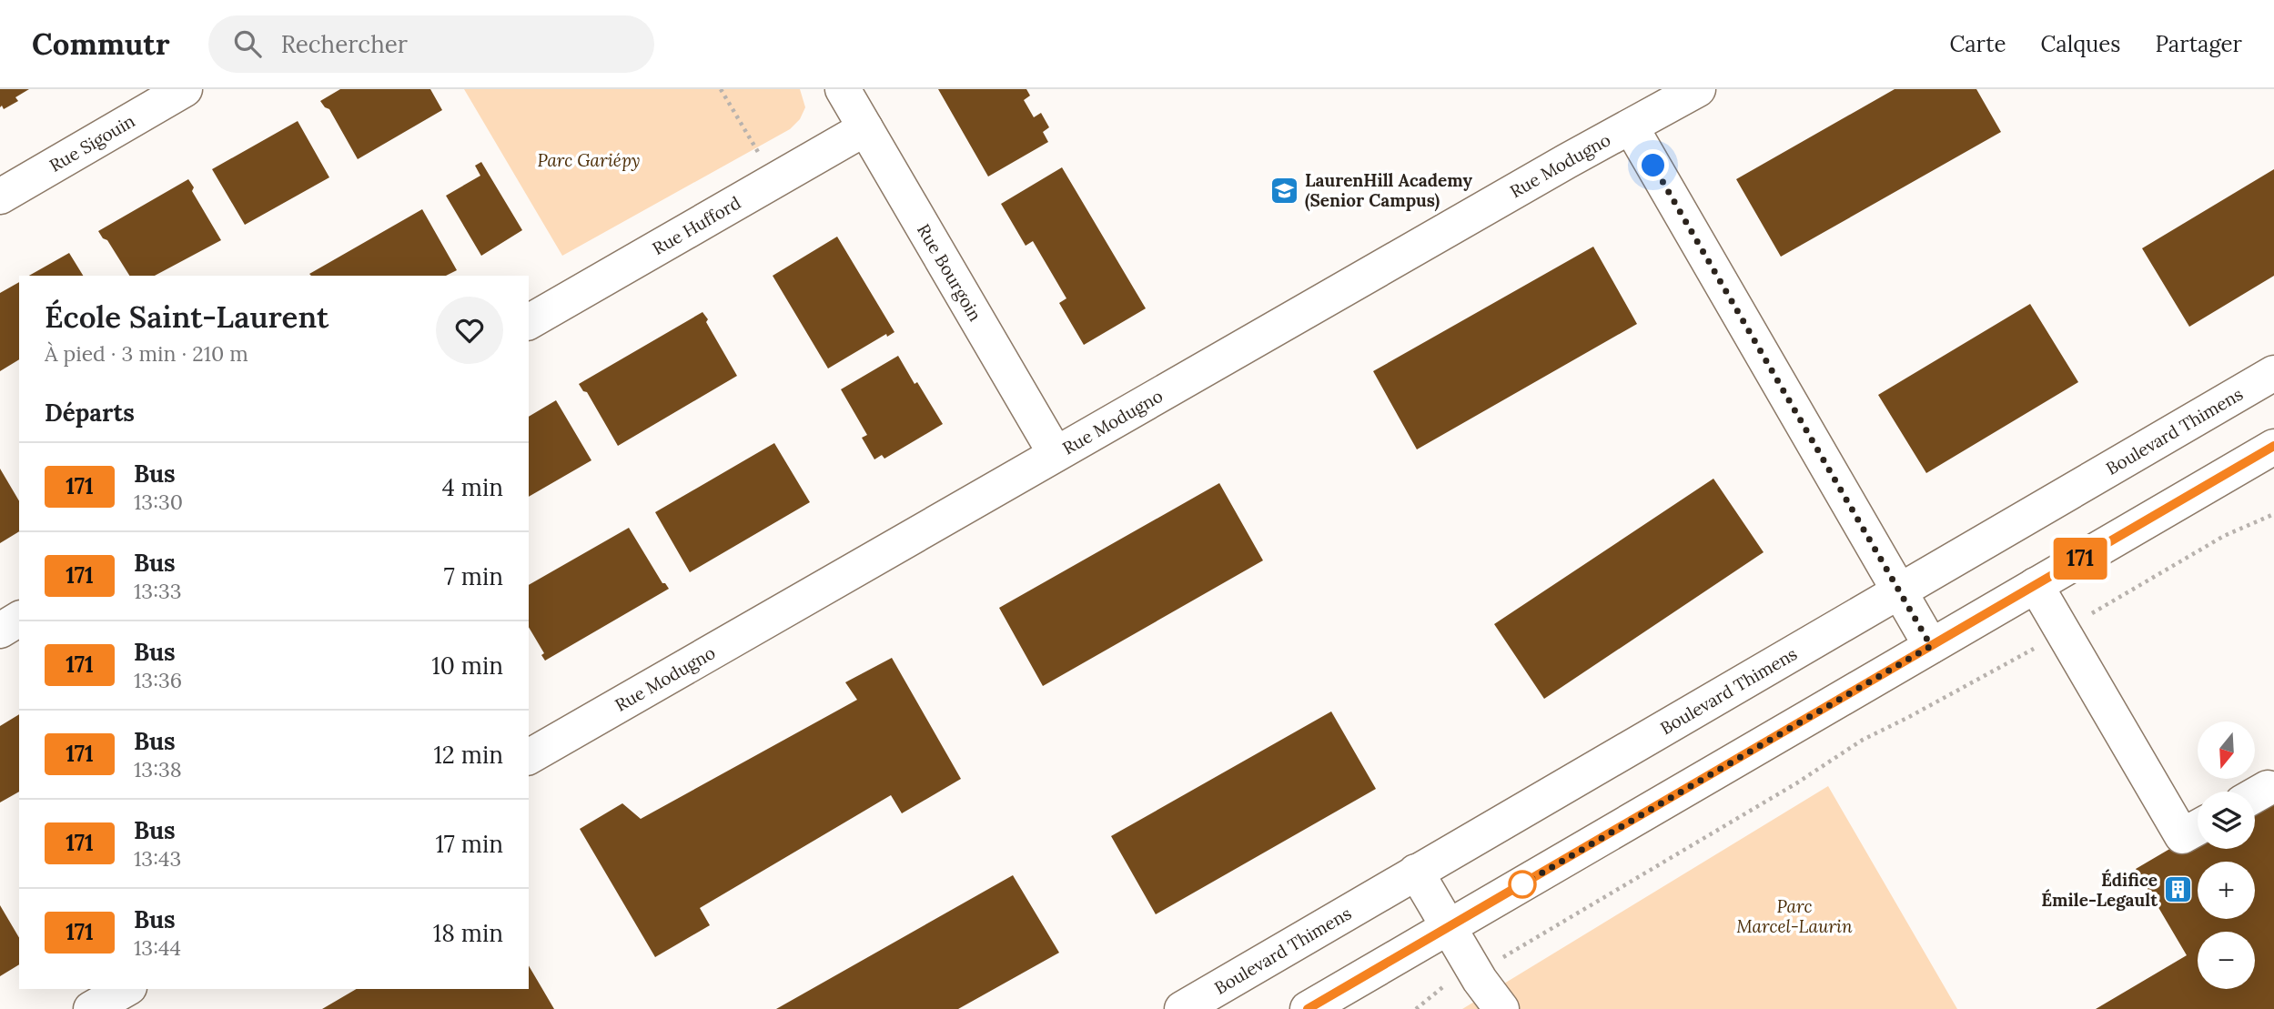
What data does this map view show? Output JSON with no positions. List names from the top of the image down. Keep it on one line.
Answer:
{"streets":{"street":["Rue Sigouin","Rue Modugno","Rue Hufford","Rue Bourgoin","Boulevard Thimens"]},"crossings":[["Rue Modugno","Rue Bourgoin"],["Rue Hufford","Rue Bourgoin"]],"parks":["Parc Gariépy","Parc Marcel-Laurin"],"places":{"school or university":["LaurenHill Academy (Senior Campus)"],"building":["Édifice Émile-Legault"]},"lines":["bus line 171"],"north":"bottom","page":{"header":"Commutr","search":"Rechercher","nav":["Carte","Calques","Partager"],"on_map":"171","heading":[["École Saint-Laurent","À pied · 3 min · 210 m"],"Départs"],"list":[{"mark":"171","name":"Bus","note":"13:30","value":"4 min"},{"mark":"171","name":"Bus","note":"13:33","value":"7 min"},{"mark":"171","name":"Bus","note":"13:36","value":"10 min"},{"mark":"171","name":"Bus","note":"13:38","value":"12 min"},{"mark":"171","name":"Bus","note":"13:43","value":"17 min"},{"mark":"171","name":"Bus","note":"13:44","value":"18 min"}],"map_buttons":["+","−"]}}
